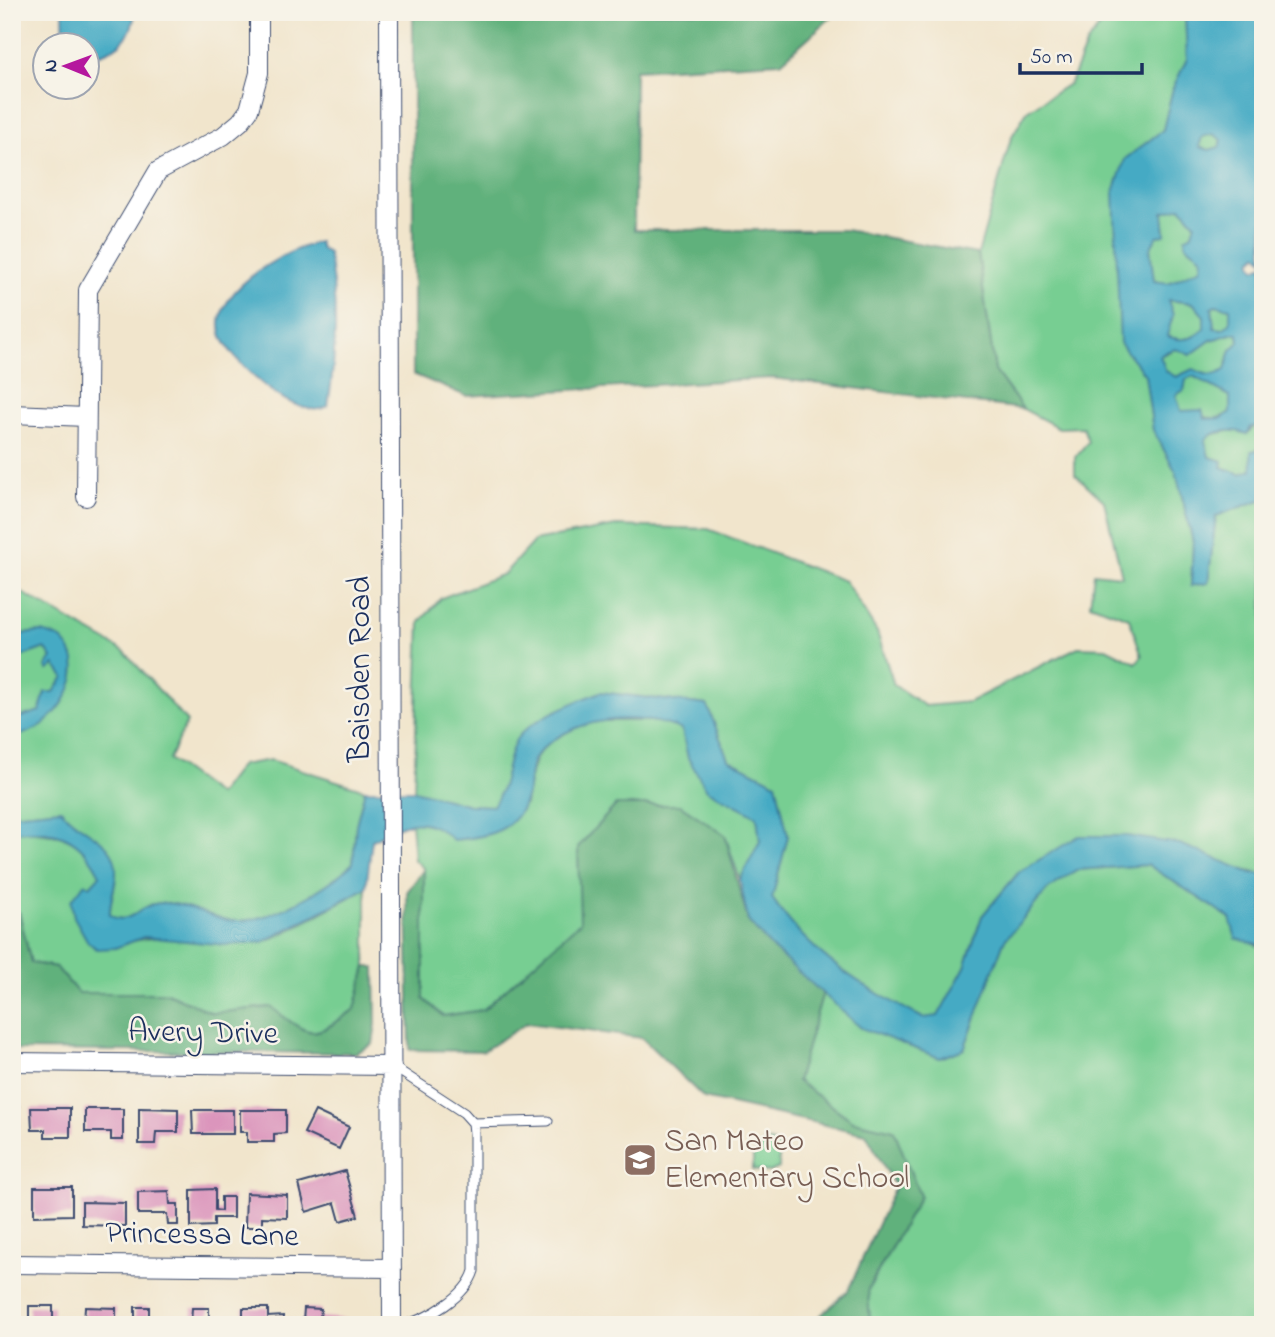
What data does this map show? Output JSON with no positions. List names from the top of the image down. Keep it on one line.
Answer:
{"streets":{"street":["Baisden Road","Avery Drive","Princessa Lane"]},"crossings":[["Baisden Road","Avery Drive"],["Baisden Road","Princessa Lane"]],"places":{"school or university":["San Mateo Elementary School"]},"scale_bar":"50 m","north":"left"}
